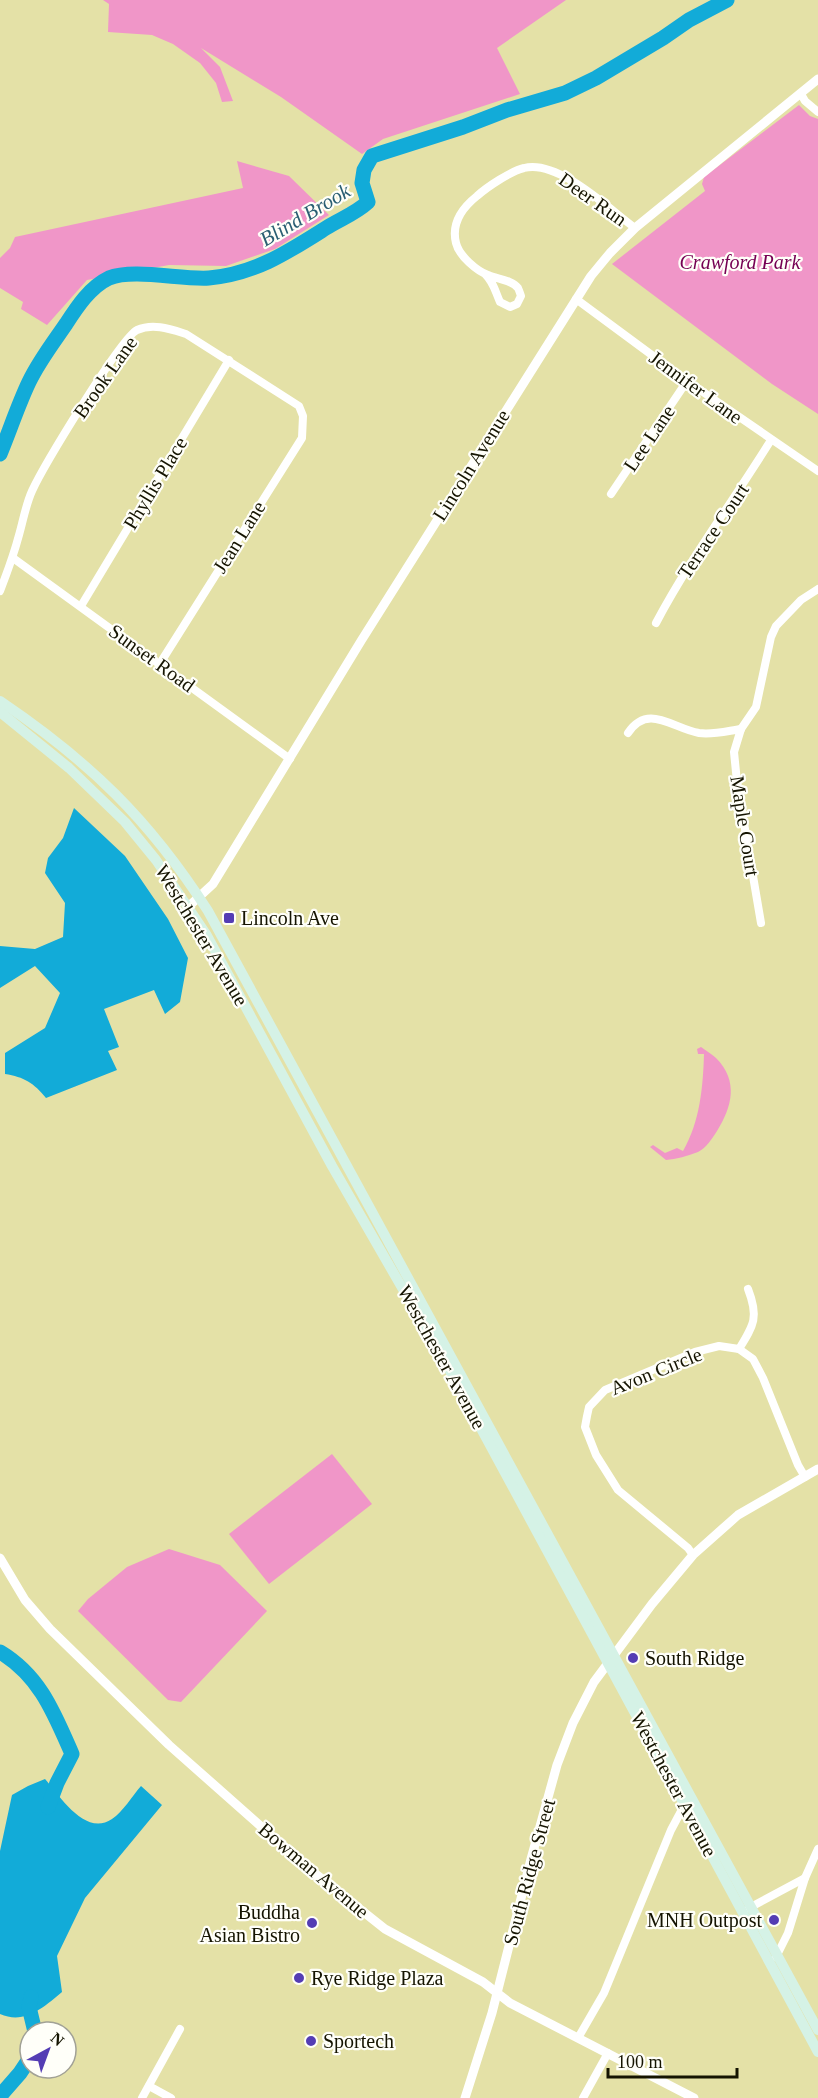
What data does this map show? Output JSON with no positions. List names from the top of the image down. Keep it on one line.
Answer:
{"streets":{"main road":["Westchester Avenue"],"street":["Deer Run","Brook Lane","Jennifer Lane","Lee Lane","Lincoln Avenue","Phyllis Place","Terrace Court","Jean Lane","Sunset Road","Maple Court","Avon Circle","Bowman Avenue","South Ridge Street"]},"crossings":[["Deer Run","Lincoln Avenue"],["Brook Lane","Phyllis Place"],["Brook Lane","Jean Lane"],["Brook Lane","Sunset Road"],["Jennifer Lane","Lee Lane"],["Jennifer Lane","Lincoln Avenue"],["Jennifer Lane","Terrace Court"],["Lincoln Avenue","Sunset Road"],["Lincoln Avenue","Westchester Avenue"],["Phyllis Place","Sunset Road"],["Jean Lane","Sunset Road"],["Westchester Avenue","South Ridge Street"],["Avon Circle","South Ridge Street"],["Bowman Avenue","South Ridge Street"]],"water":["Blind Brook"],"parks":["Crawford Park"],"places":{"transit":["Lincoln Ave"],"other":["South Ridge","MNH Outpost","Buddha Asian Bistro","Rye Ridge Plaza","Sportech"]},"scale_bar":"100 m","north":"top right"}
